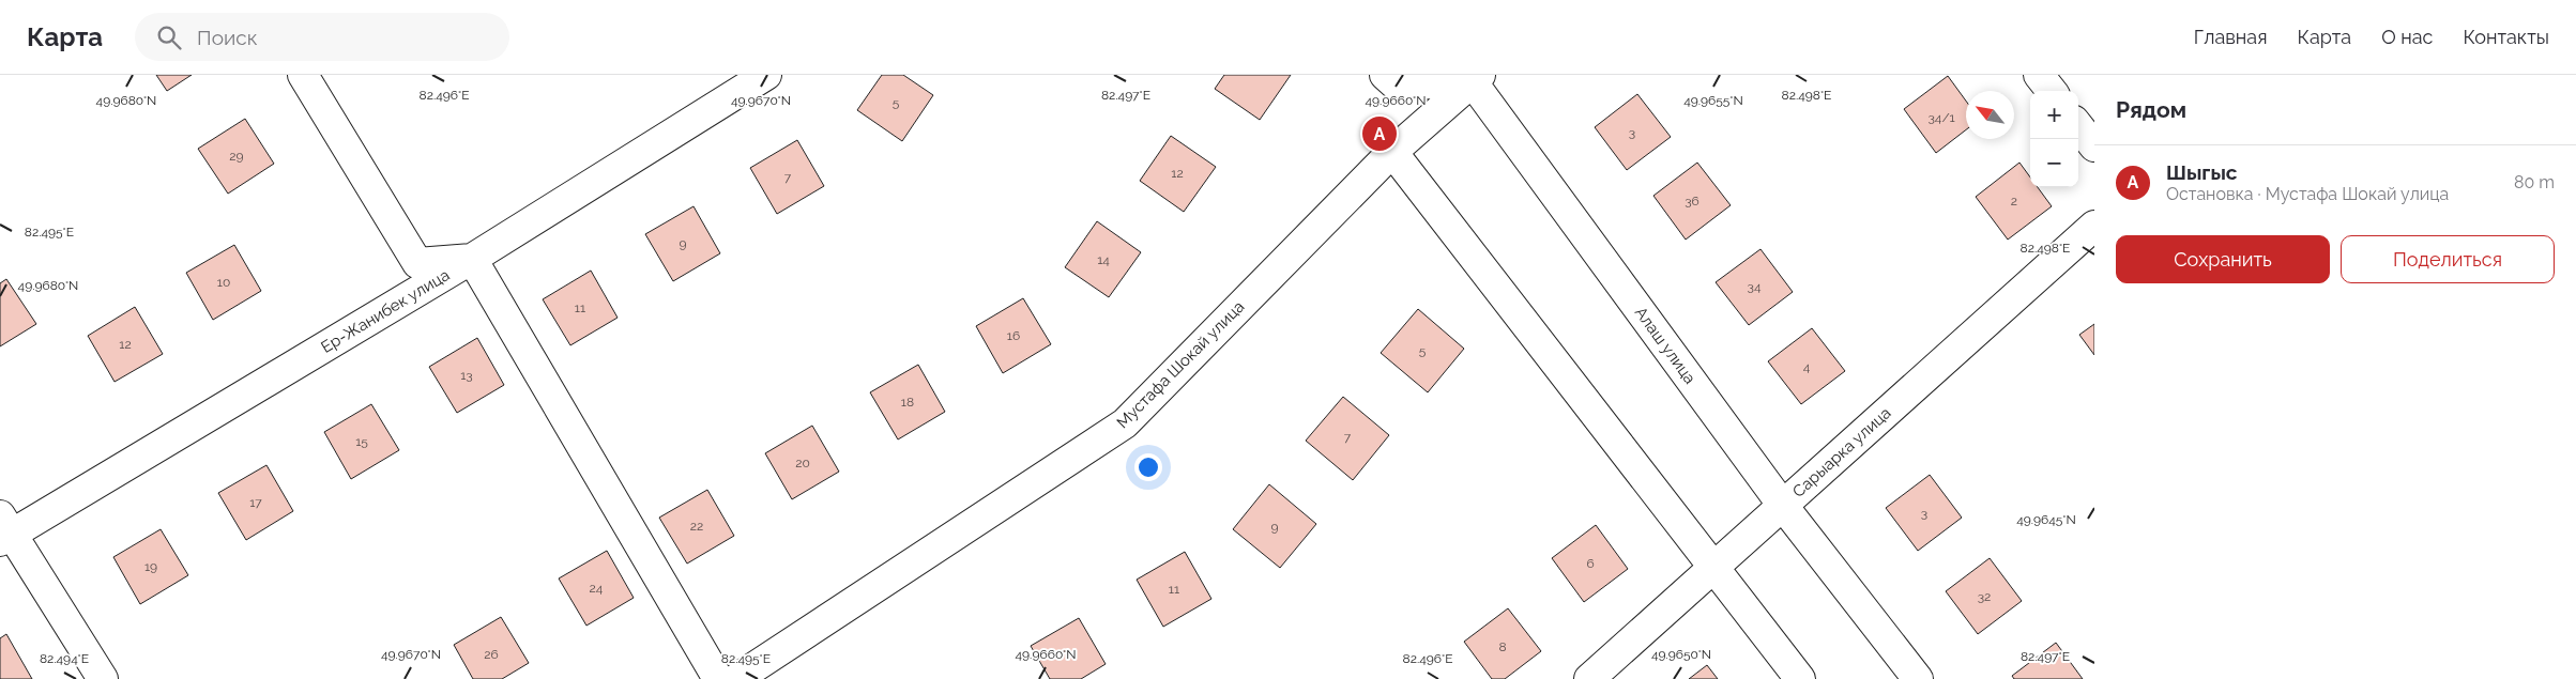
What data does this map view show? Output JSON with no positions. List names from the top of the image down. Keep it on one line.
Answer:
{"streets":{"street":["Ер-Жанибек улица","Алаш улица","Мустафа Шокай улица","Сарыарка улица"]},"crossings":[["Алаш улица","Мустафа Шокай улица"],["Алаш улица","Сарыарка улица"]],"house_numbers":["5","34/1","3","29","12","7","36","2","9","14","10","34","11","16","12","5","4","13","18","7","15","20","17","3","22","9","6","19","24","11","32","8","26"],"north":"top left","page":{"header":"Карта","search":"Поиск","nav":["Главная","Карта","О нас","Контакты"],"heading":"Рядом","map_buttons":["+","−"],"pins":"A","list":[{"mark":"A","name":"Шыгыс","note":"Остановка · Мустафа Шокай улица","value":"80 m"}],"buttons":["Сохранить","Поделиться"]},"coordinates":["82.498°E","82.496°E","82.497°E","49.9680°N","49.9670°N","49.9660°N","49.9655°N","82.495°E","49.9645°N","49.9650°N","82.494°E"]}
